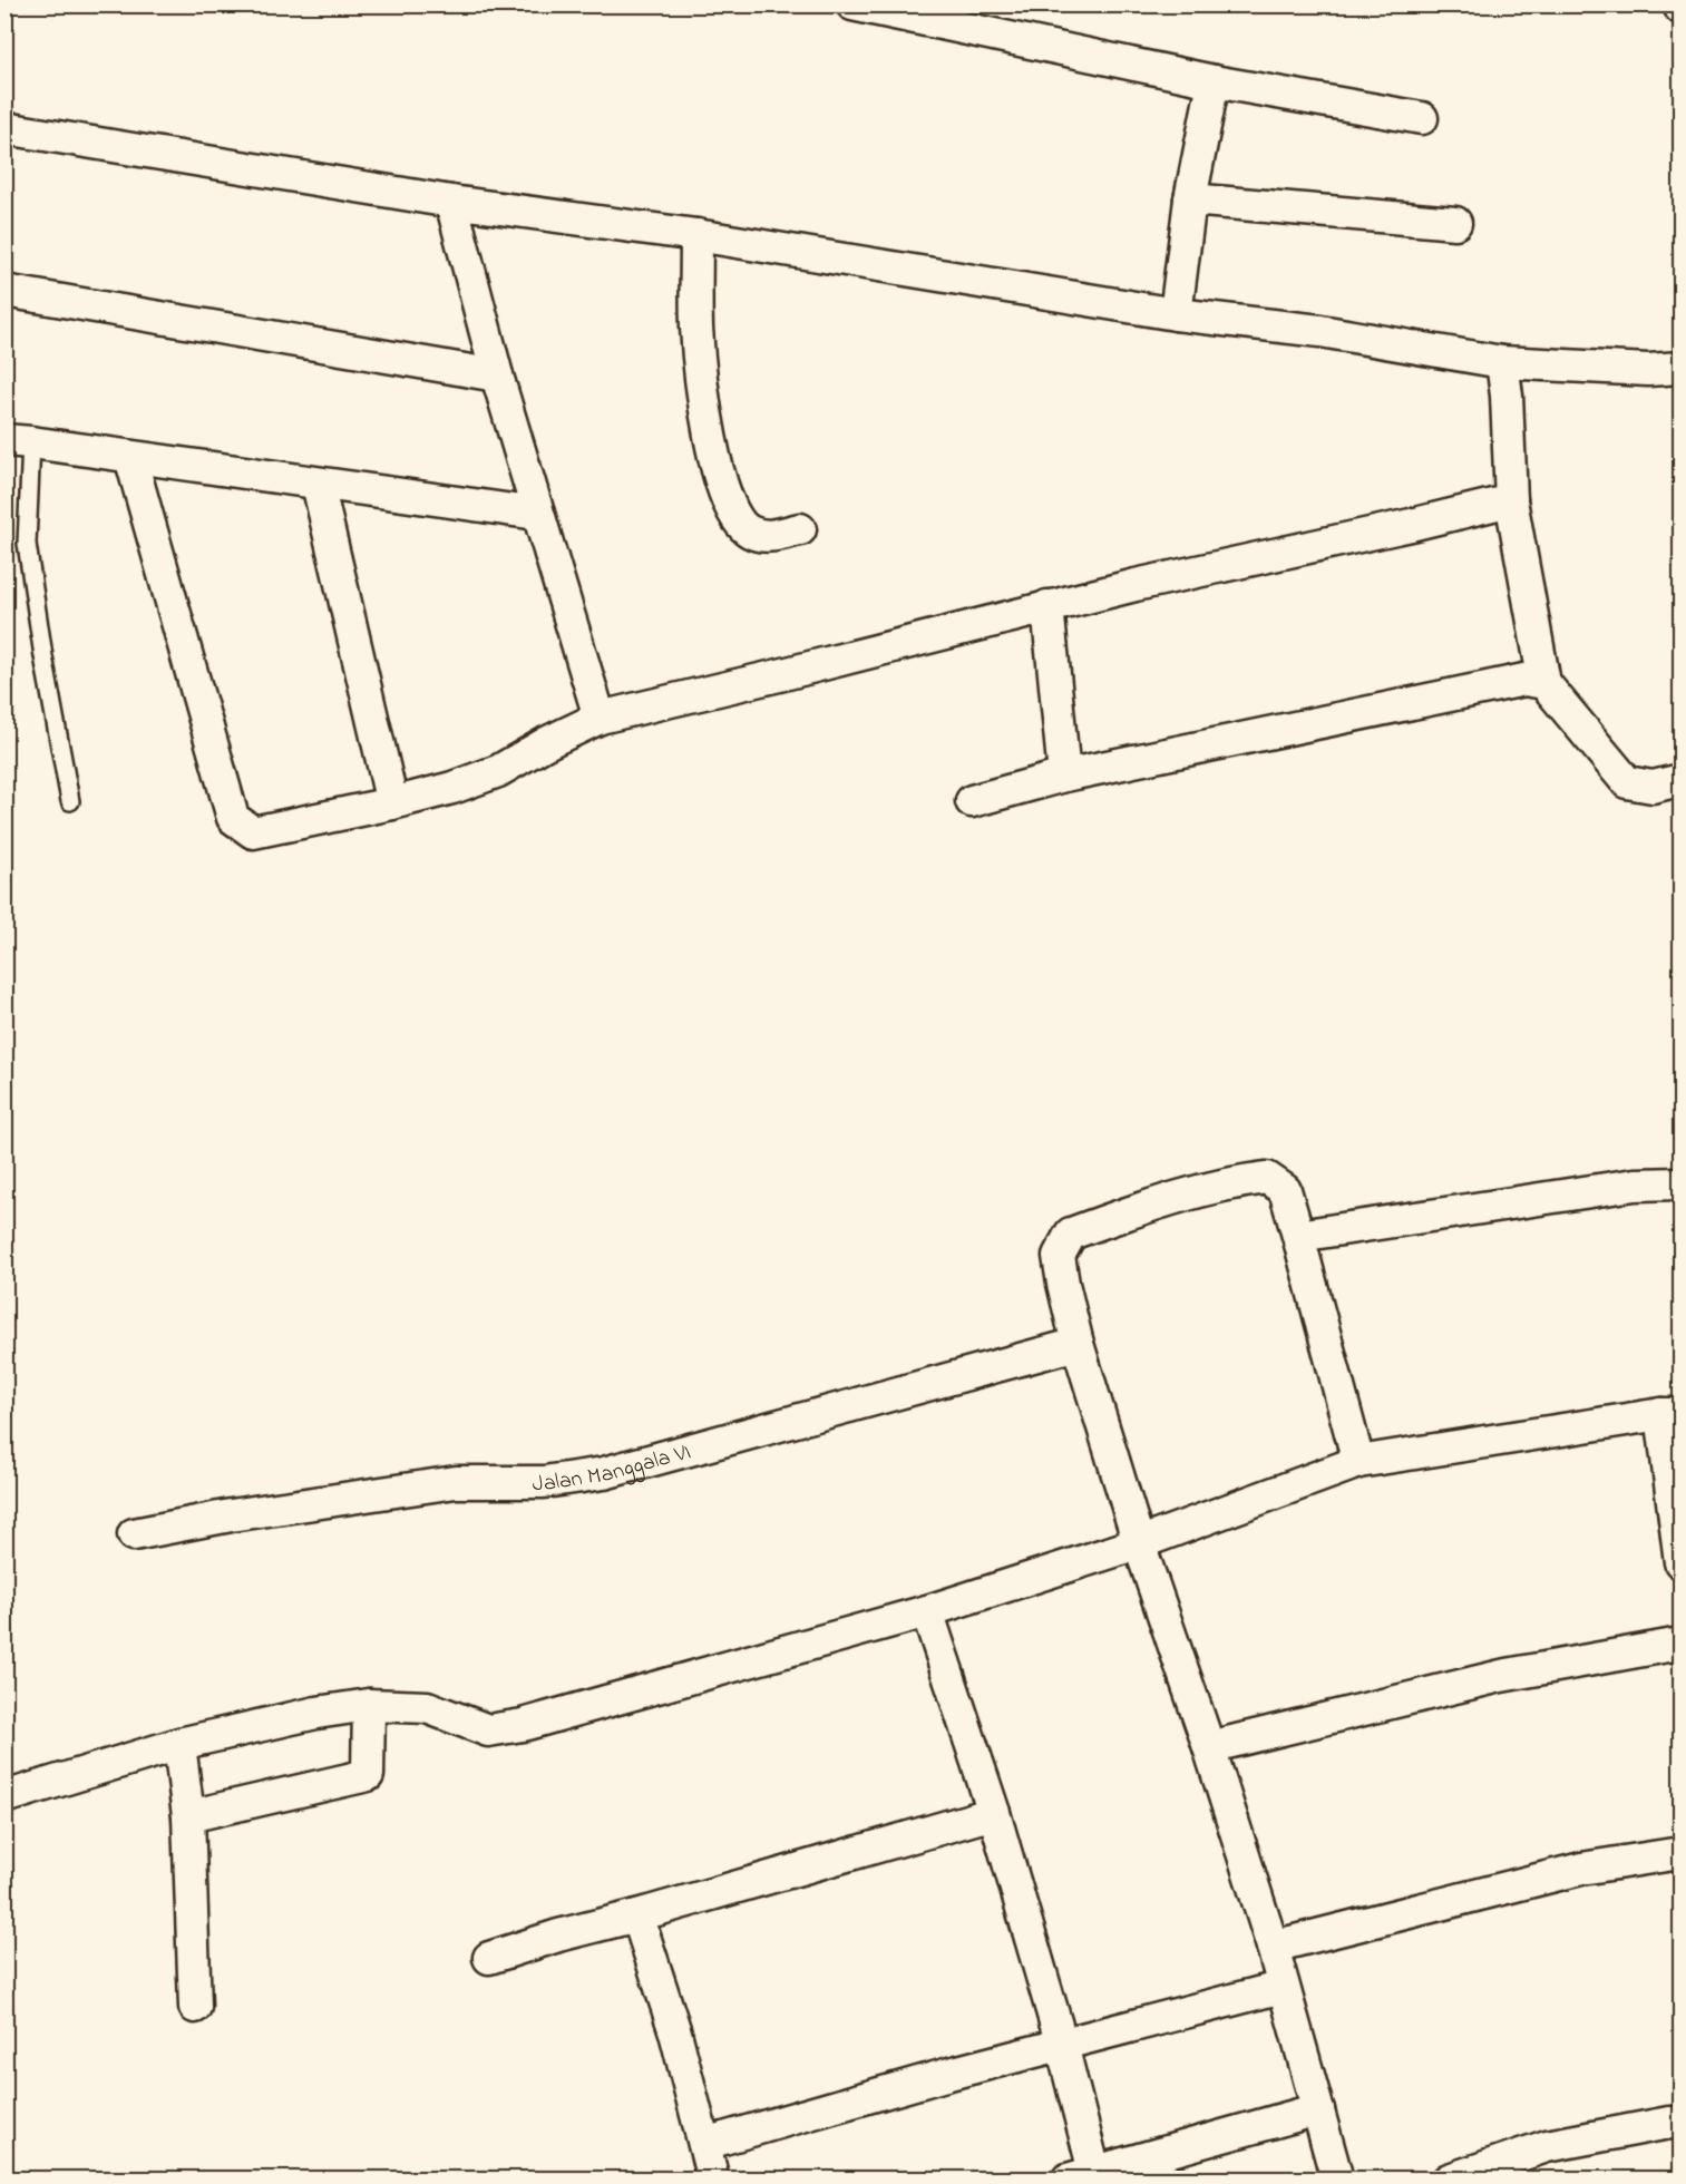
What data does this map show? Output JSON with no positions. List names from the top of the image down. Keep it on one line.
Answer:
{"streets":{"street":["Jalan Manggala VI"]}}
